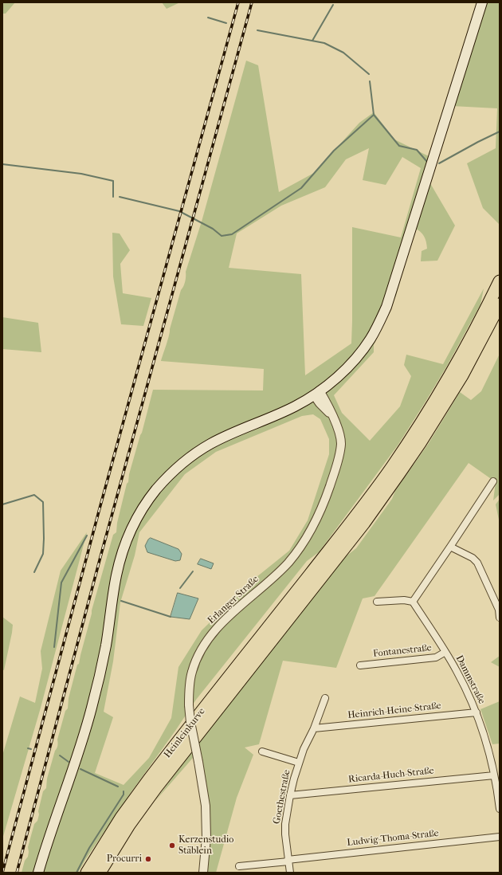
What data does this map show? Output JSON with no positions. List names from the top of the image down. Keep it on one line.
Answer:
{"streets":{"highway":["Heinleinkurve"],"street":["Erlanger Straße","Fontanestraße","Dammstraße","Heinrich-Heine-Straße","Ricarda-Huch-Straße","Goethestraße","Ludwig-Thoma-Straße"]},"crossings":[["Fontanestraße","Dammstraße"],["Dammstraße","Heinrich-Heine-Straße"],["Dammstraße","Ricarda-Huch-Straße"],["Heinrich-Heine-Straße","Goethestraße"],["Ricarda-Huch-Straße","Goethestraße"],["Goethestraße","Ludwig-Thoma-Straße"]],"places":["Kerzenstudio Stäblein","Procurri"]}
